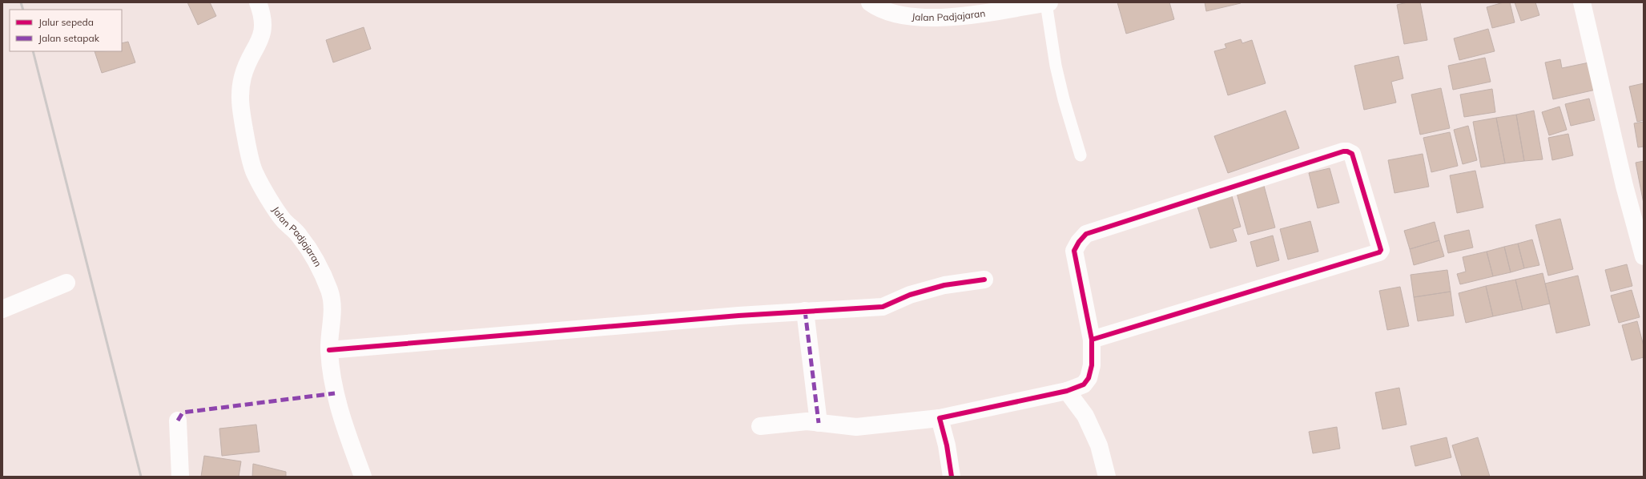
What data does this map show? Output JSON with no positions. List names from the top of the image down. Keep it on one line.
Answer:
{"streets":{"street":["Jalan Padjajaran"]},"legend":["Jalur sepeda","Jalan setapak"]}
